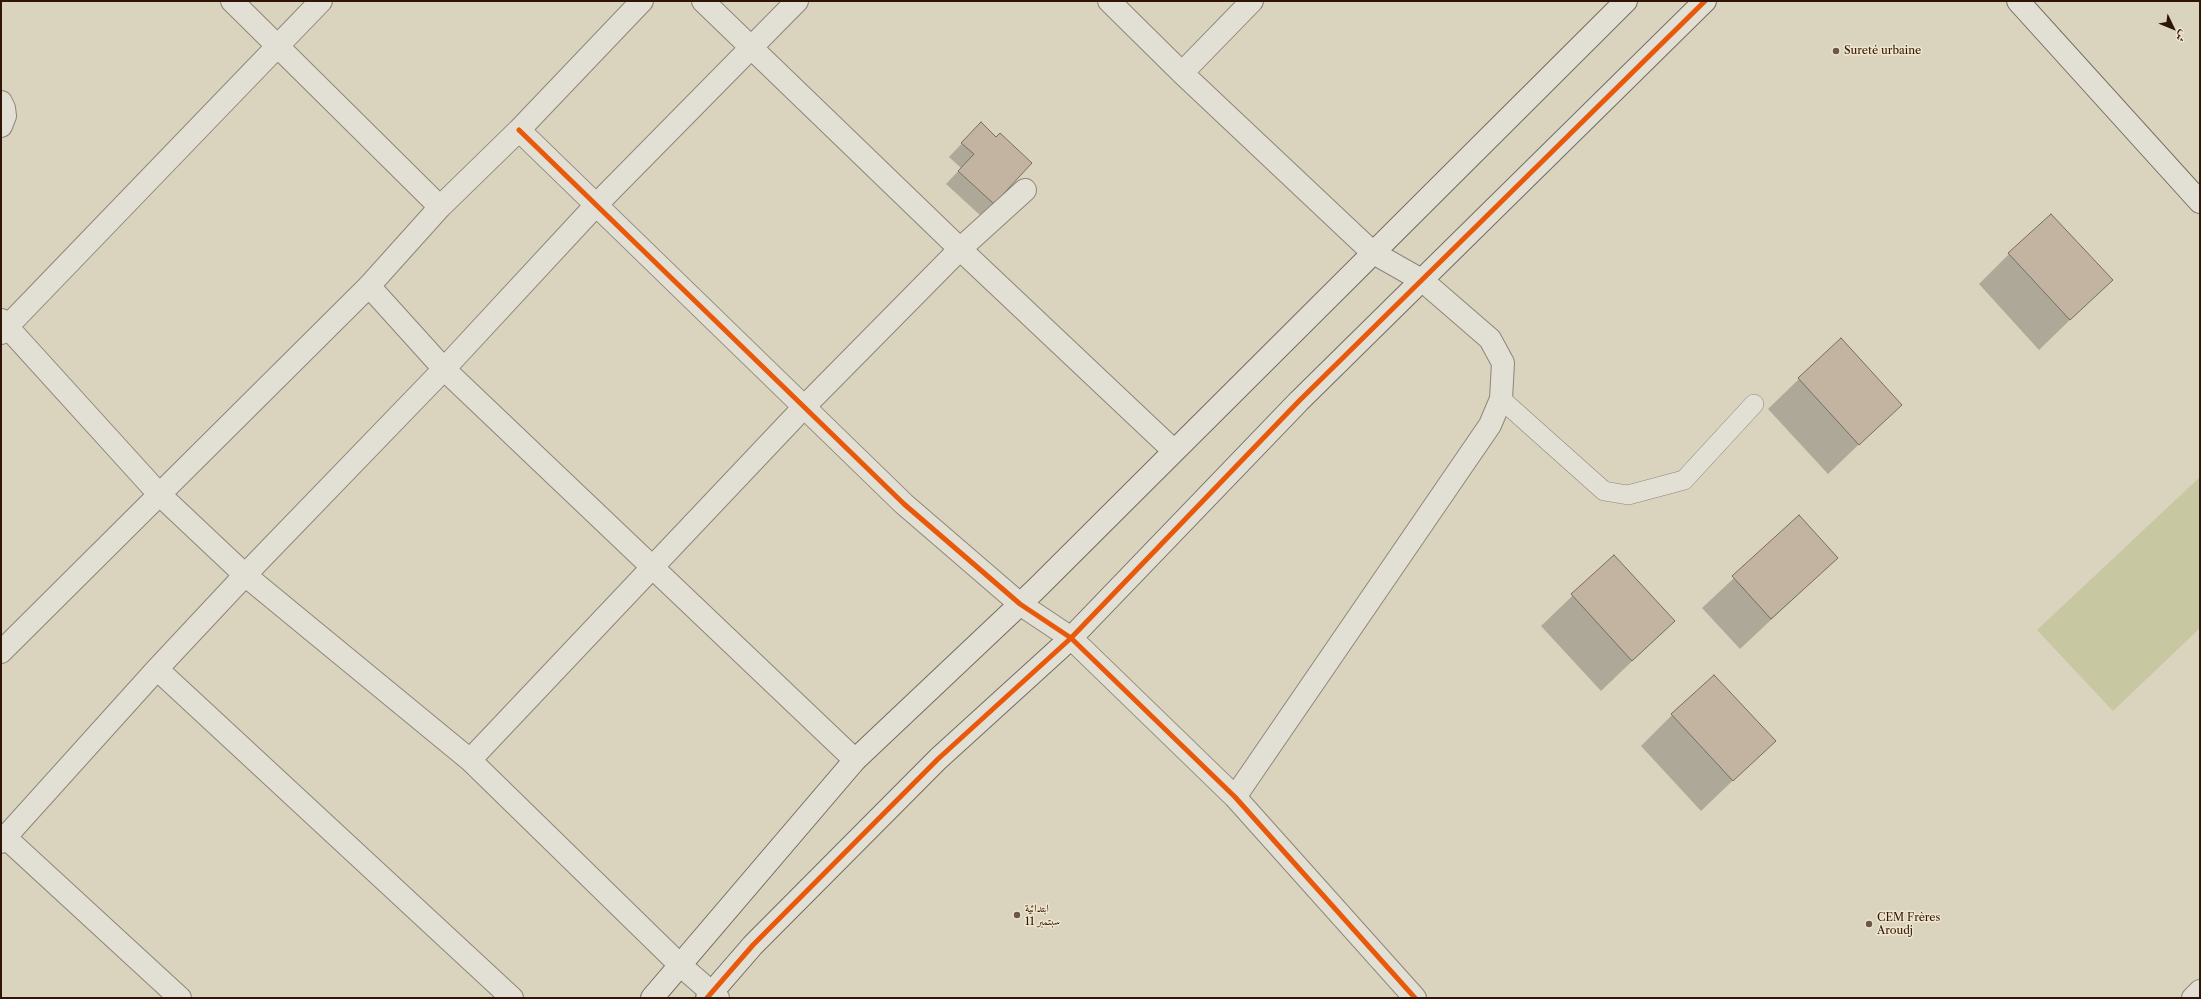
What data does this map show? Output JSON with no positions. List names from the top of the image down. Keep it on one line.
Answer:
{"places":["Sureté urbaine","ابتدائية 11 سبتمبر","CEM Frères Aroudj"],"north":"bottom right"}
